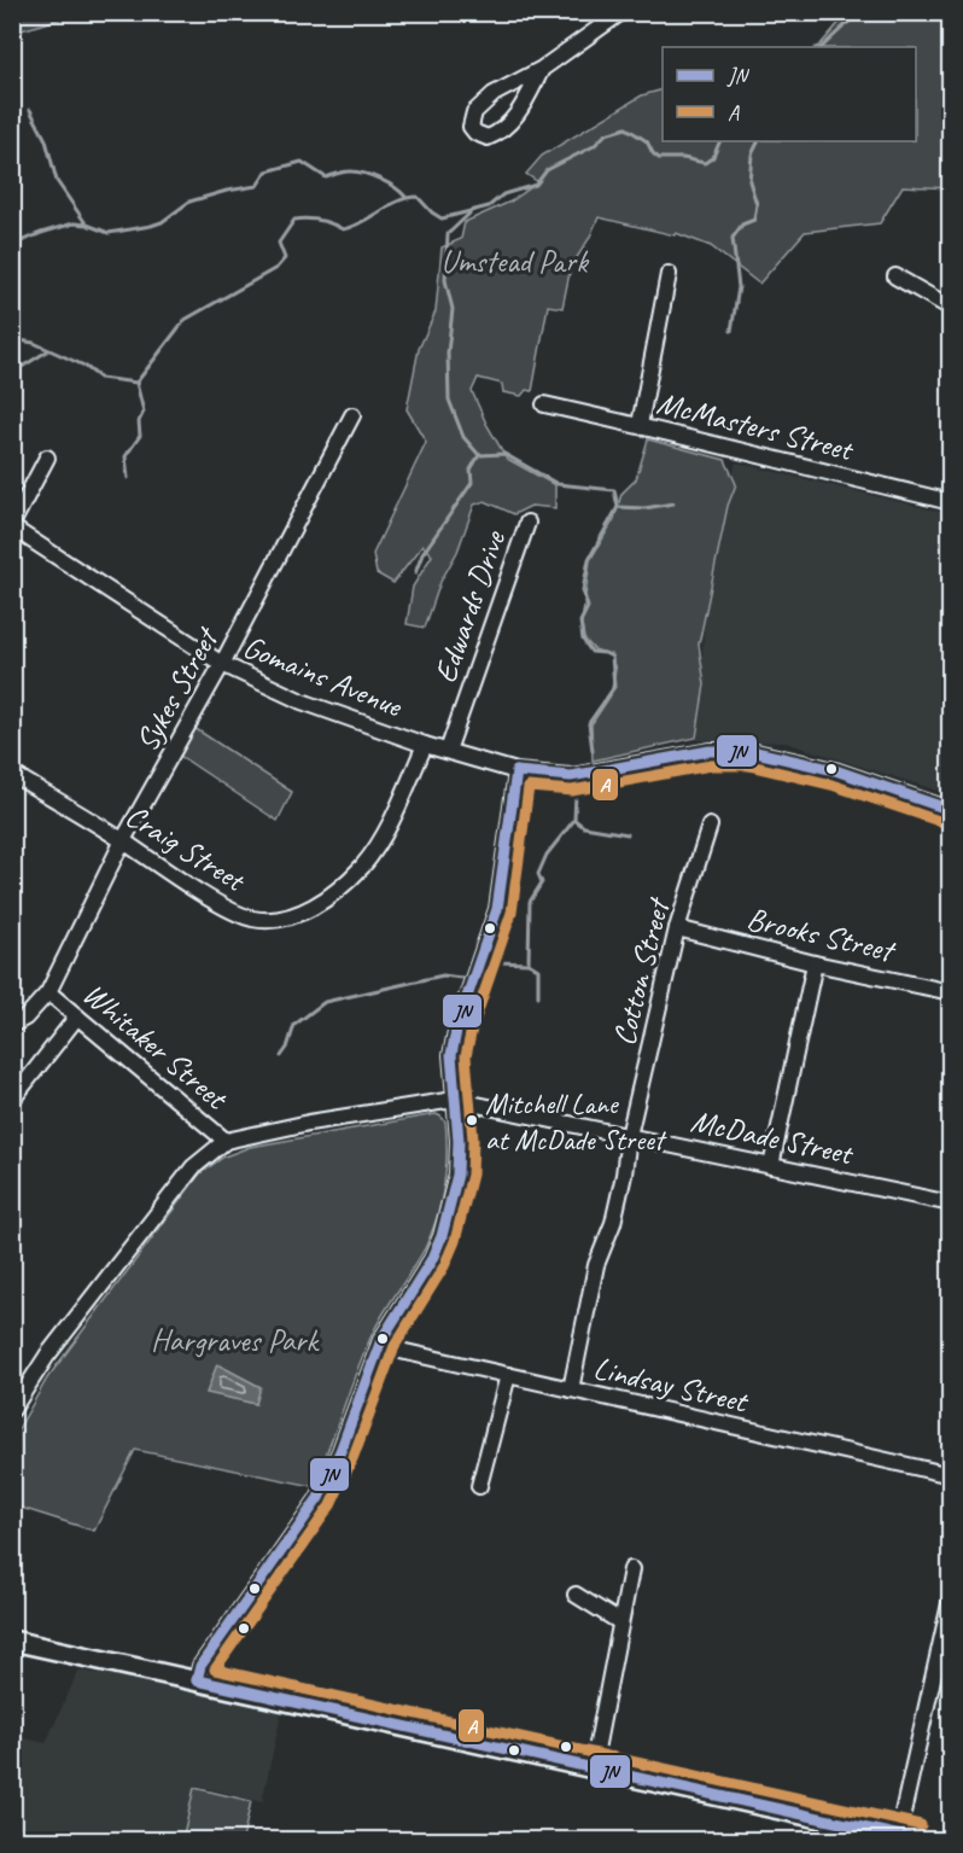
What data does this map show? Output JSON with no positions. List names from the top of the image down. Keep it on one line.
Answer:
{"streets":{"street":["McMasters Street","Edwards Drive","Gomains Avenue","Sykes Street","Craig Street","Brooks Street","Cotton Street","Whitaker Street","McDade Street","Lindsay Street"]},"crossings":[["Edwards Drive","Gomains Avenue"],["Gomains Avenue","Sykes Street"],["Gomains Avenue","Craig Street"],["Sykes Street","Craig Street"],["Sykes Street","Whitaker Street"],["Brooks Street","Cotton Street"],["Cotton Street","McDade Street"],["Cotton Street","Lindsay Street"]],"parks":["Umstead Park","Hargraves Park"],"places":["Mitchell Lane at McDade Street"],"lines":["transit line JN","transit line A"],"legend":["JN","A"]}
